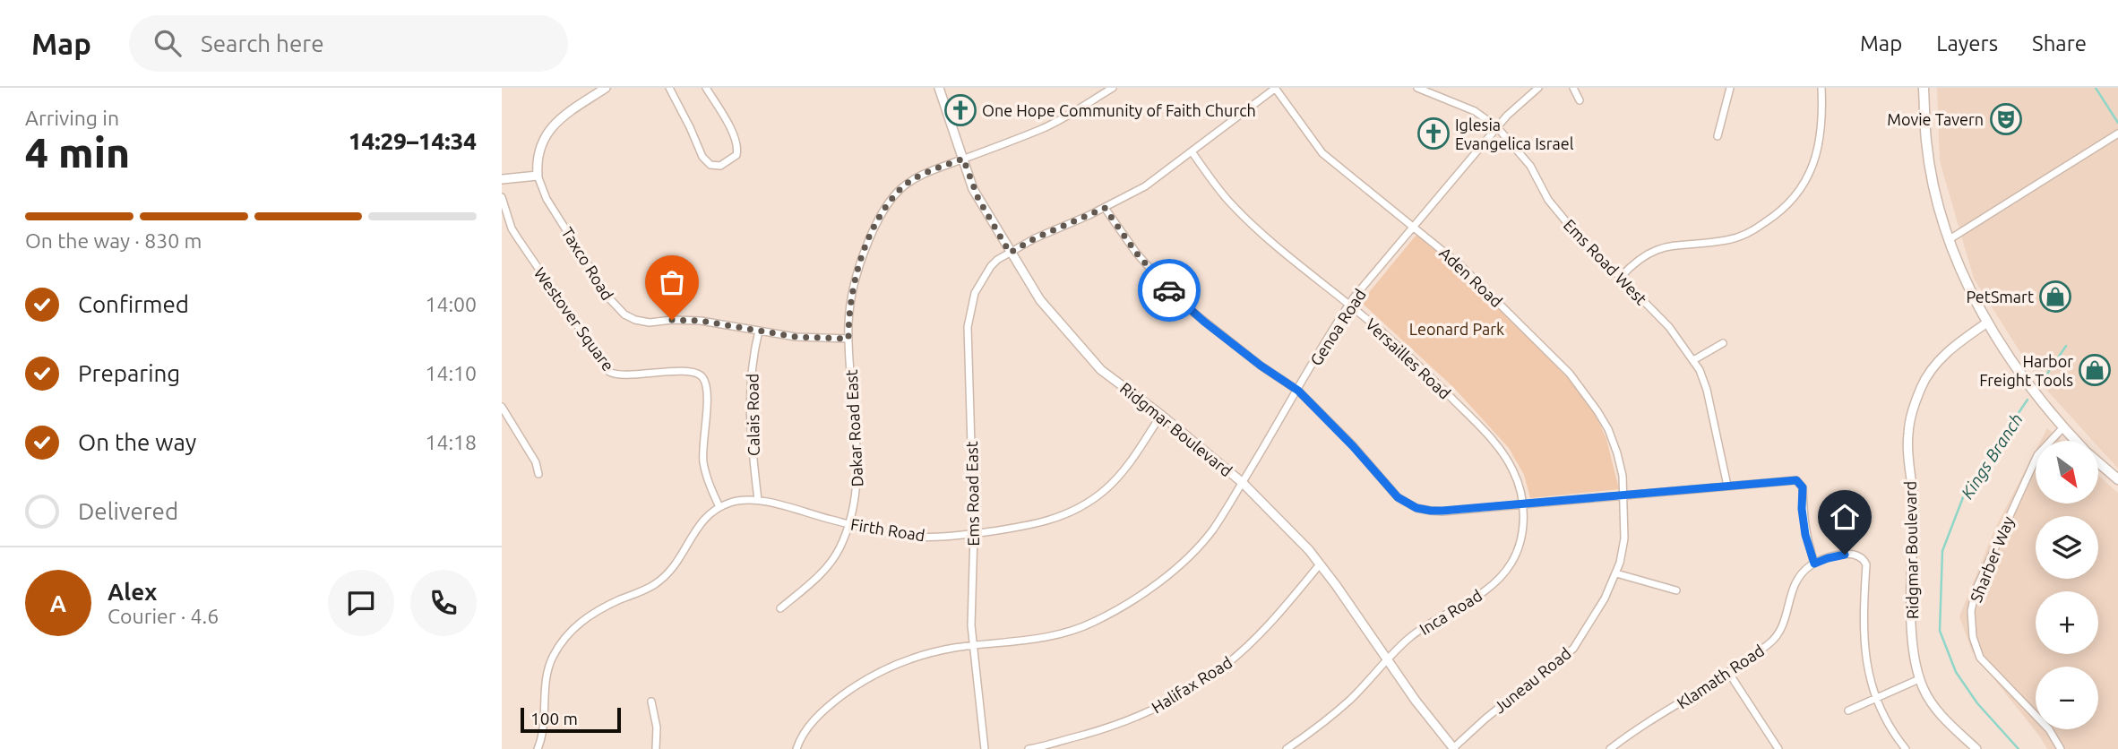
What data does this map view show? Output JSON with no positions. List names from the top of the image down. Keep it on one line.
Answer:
{"streets":{"street":["Ems Road West","Taxco Road","Aden Road","Westover Square","Genoa Road","Versailles Road","Calais Road","Dakar Road East","Ridgmar Boulevard","Ems Road East","Firth Road","Sharber Way","Inca Road","Klamath Road","Juneau Road","Halifax Road"]},"crossings":[["Ems Road West","Genoa Road"],["Taxco Road","Calais Road"],["Taxco Road","Dakar Road East"],["Aden Road","Genoa Road"],["Aden Road","Juneau Road"],["Genoa Road","Versailles Road"],["Genoa Road","Ridgmar Boulevard"],["Genoa Road","Ems Road East"],["Versailles Road","Inca Road"],["Calais Road","Firth Road"],["Dakar Road East","Ridgmar Boulevard"],["Dakar Road East","Firth Road"],["Ridgmar Boulevard","Ems Road East"],["Ridgmar Boulevard","Firth Road"],["Ridgmar Boulevard","Inca Road"],["Ridgmar Boulevard","Juneau Road"],["Ridgmar Boulevard","Halifax Road"],["Ems Road East","Firth Road"]],"water":["Kings Branch"],"parks":["Leonard Park"],"places":{"church":["One Hope Community of Faith Church","Iglesia Evangelica Israel"],"theatre":["Movie Tavern"],"shop":["PetSmart","Harbor Freight Tools"]},"scale_bar":"100 m","north":"bottom right","page":{"header":"Map","search":"Search here","nav":["Map","Layers","Share"],"heading":["4 min","Arriving in","14:29–14:34"],"panel":["Alex","Courier · 4.6"],"bar":"On the way · 830 m","list":[["Confirmed","14:00"],["Preparing","14:10"],["On the way","14:18"],"Delivered"],"map_buttons":["+","−"],"round":"A","scale":"100 m"}}
